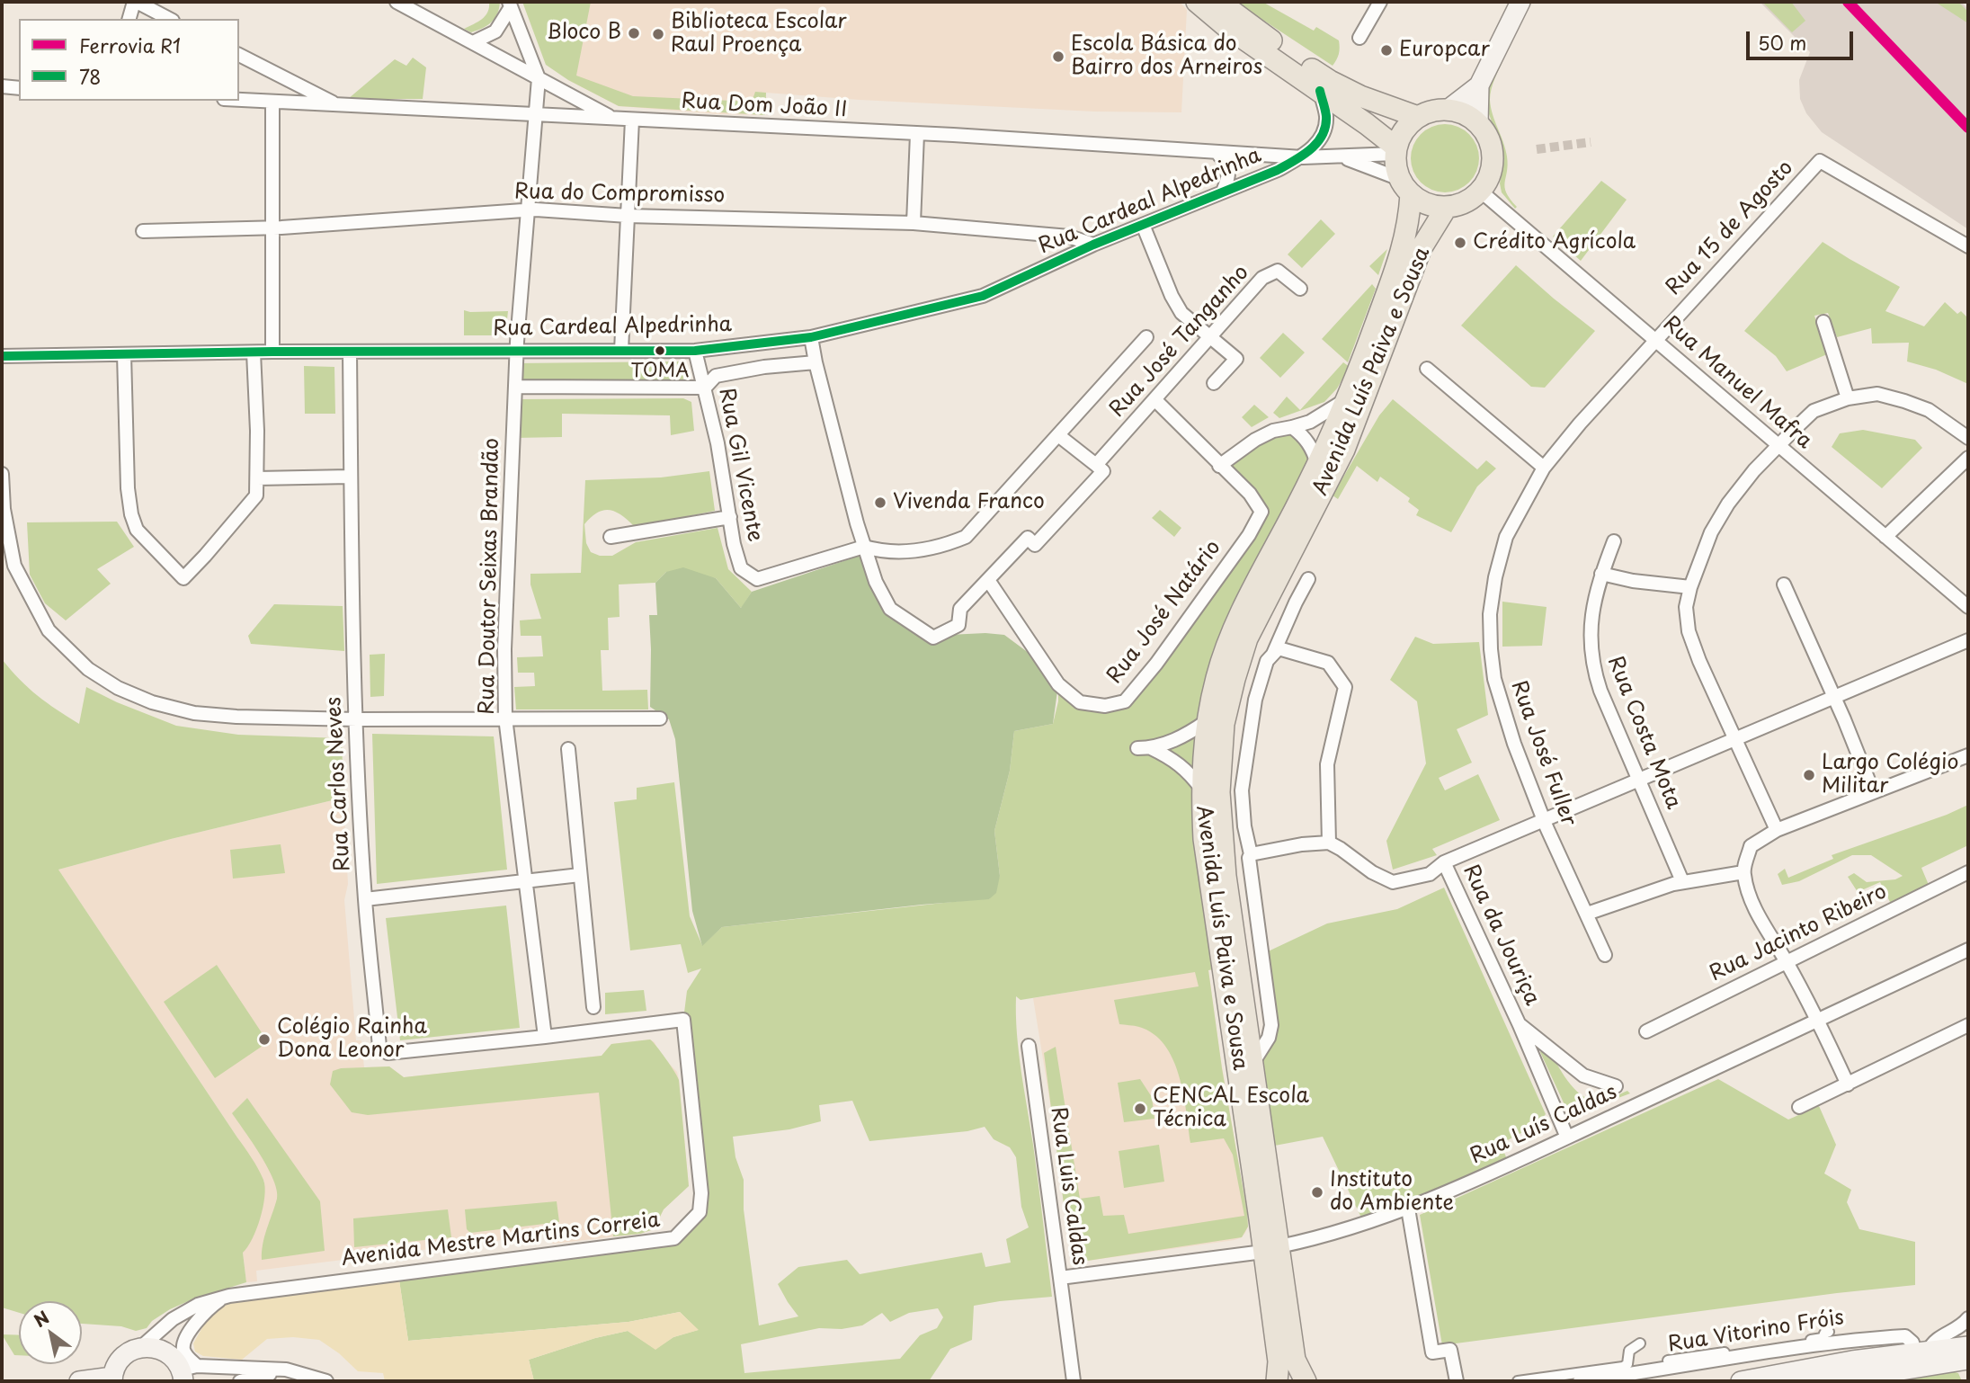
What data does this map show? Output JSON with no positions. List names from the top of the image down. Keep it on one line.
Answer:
{"streets":{"main road":["Avenida Luís Paiva e Sousa"],"street":["Rua Dom João II","Rua do Compromisso","Rua Cardeal Alpedrinha","Rua 15 de Agosto","Rua José Tanganho","Rua Manuel Mafra","Rua Gil Vicente","Rua Doutor Seixas Brandão","Rua José Natário","Rua Costa Mota","Rua José Fuller","Rua Carlos Neves","Rua Jacinto Ribeiro","Rua da Jouriça","Rua Luís Caldas","Rua Luis Caldas","Avenida Mestre Martins Correia","Rua Vitorino Fróis"]},"crossings":[["Rua Dom João II","Rua Cardeal Alpedrinha"],["Rua Dom João II","Rua Doutor Seixas Brandão"],["Rua do Compromisso","Rua Cardeal Alpedrinha"],["Rua do Compromisso","Rua Doutor Seixas Brandão"],["Rua Cardeal Alpedrinha","Rua Gil Vicente"],["Rua Cardeal Alpedrinha","Rua Doutor Seixas Brandão"],["Rua Cardeal Alpedrinha","Rua Carlos Neves"],["Rua 15 de Agosto","Rua Manuel Mafra"],["Rua 15 de Agosto","Rua José Fuller"],["Rua José Tanganho","Rua Gil Vicente"],["Rua José Tanganho","Rua José Natário"],["Avenida Luís Paiva e Sousa","Rua Manuel Mafra"],["Avenida Luís Paiva e Sousa","Rua Luís Caldas"],["Avenida Luís Paiva e Sousa","Rua Luis Caldas"],["Rua Manuel Mafra","Rua José Fuller"],["Rua Doutor Seixas Brandão","Rua Carlos Neves"],["Rua Doutor Seixas Brandão","Avenida Mestre Martins Correia"],["Rua Carlos Neves","Avenida Mestre Martins Correia"],["Rua da Jouriça","Rua Luís Caldas"],["Rua Luís Caldas","Rua Luis Caldas"]],"places":["Bloco B","Biblioteca Escolar Raul Proença","Europcar","Escola Básica do Bairro dos Arneiros","Crédito Agrícola","TOMA","Vivenda Franco","Largo Colégio Militar","Colégio Rainha Dona Leonor","CENCAL Escola Técnica","Instituto do Ambiente"],"lines":["rail line R1","transit line 78"],"legend":["Ferrovia R1","78"],"scale_bar":"50 m","north":"top left"}
